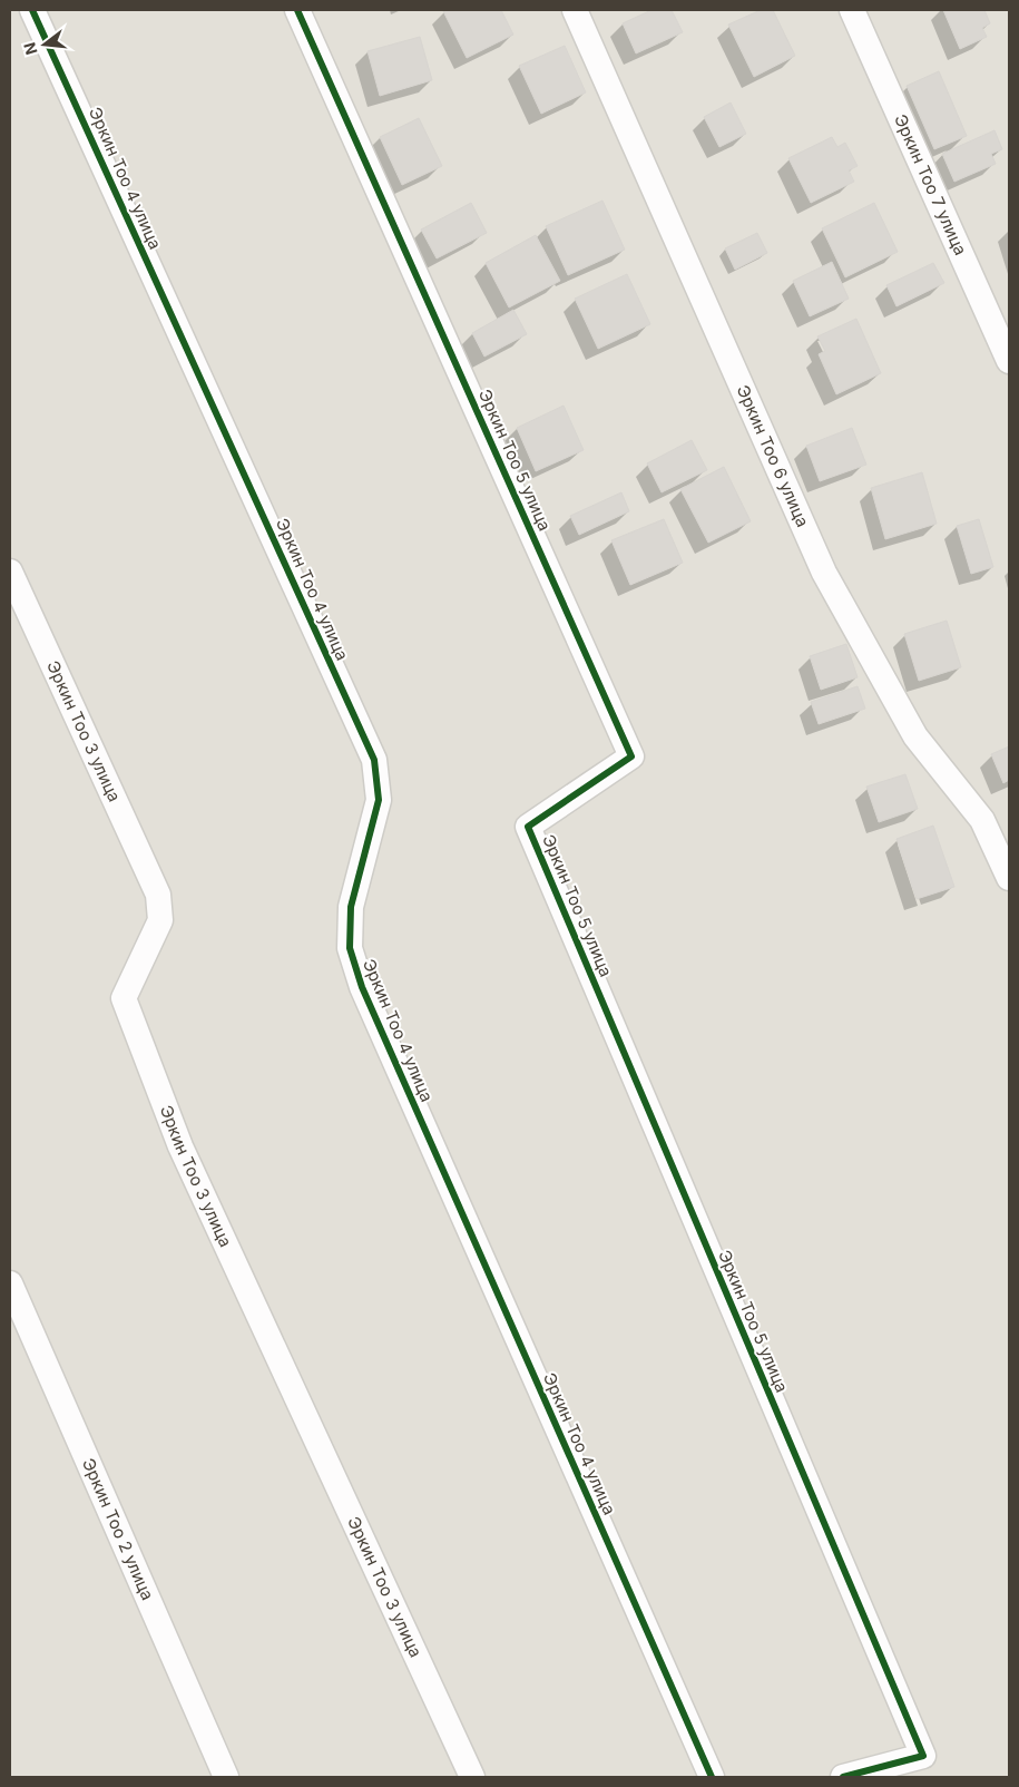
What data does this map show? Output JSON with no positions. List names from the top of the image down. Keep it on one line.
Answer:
{"streets":{"street":["Эркин Тоо 4 улица","Эркин Тоо 7 улица","Эркин Тоо 6 улица","Эркин Тоо 5 улица","Эркин Тоо 3 улица","Эркин Тоо 2 улица"]},"north":"left"}
